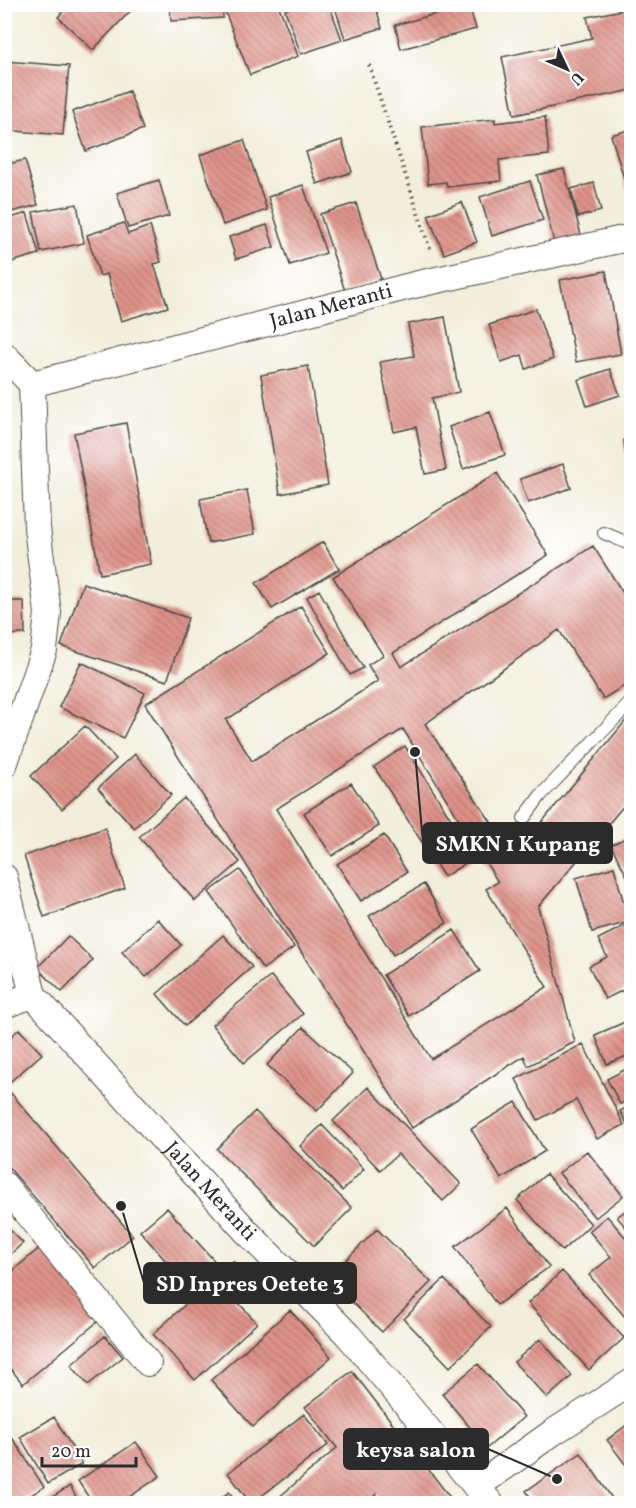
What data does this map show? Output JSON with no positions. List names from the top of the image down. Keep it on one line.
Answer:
{"streets":{"street":["Jalan Meranti"]},"places":["SMKN 1 Kupang","SD Inpres Oetete 3","keysa salon"],"scale_bar":"20 m","north":"bottom right"}
